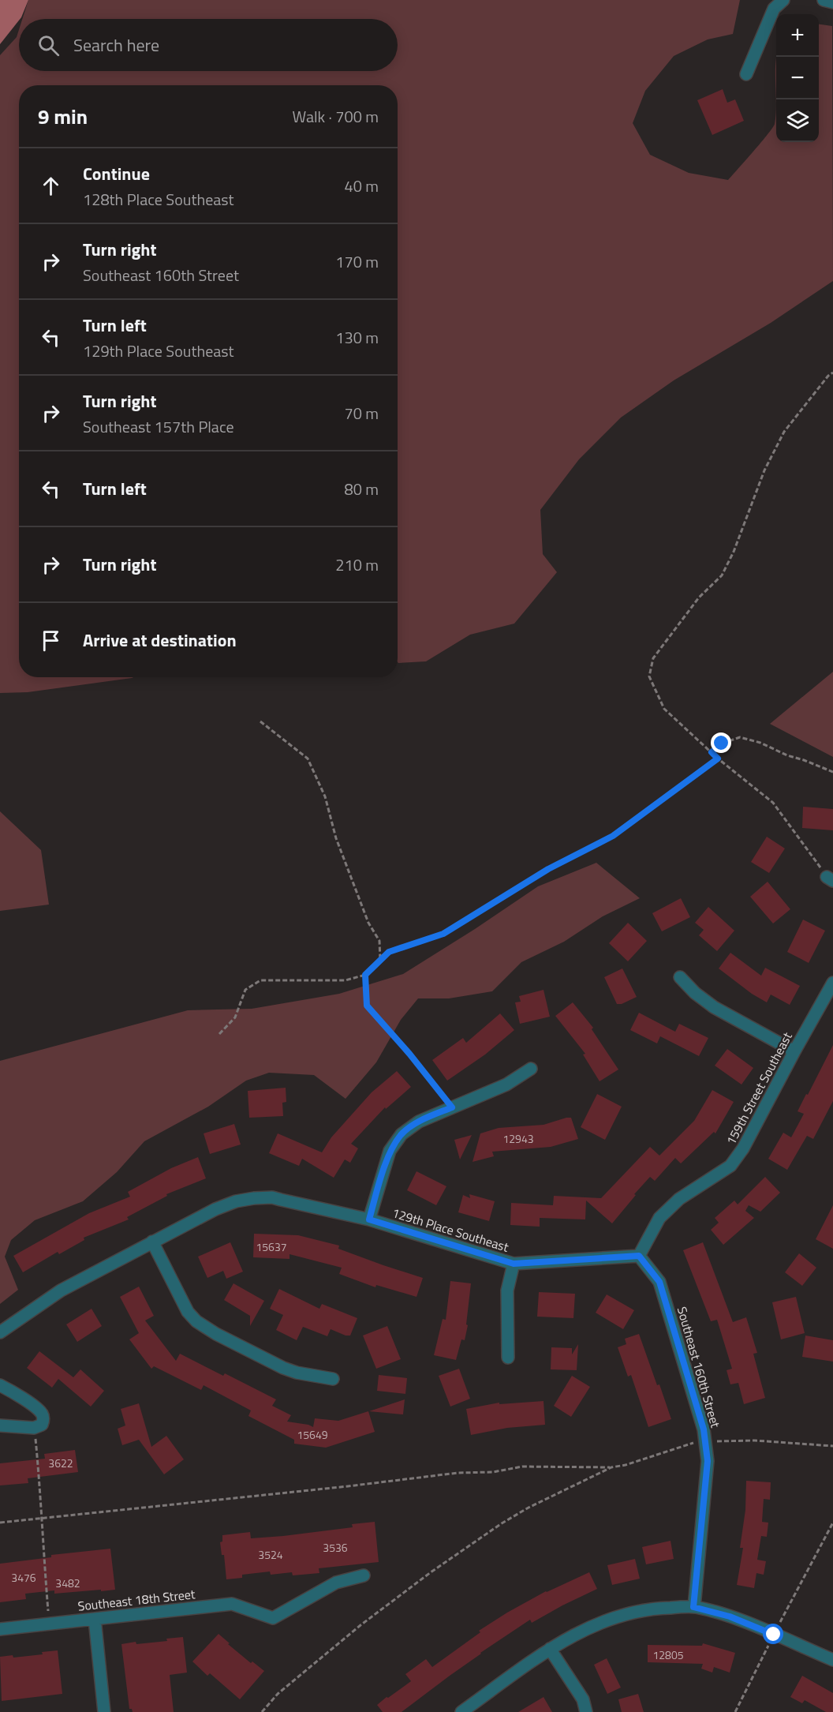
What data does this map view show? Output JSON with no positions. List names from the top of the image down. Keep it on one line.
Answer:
{"streets":{"street":["159th Street Southeast","129th Place Southeast","Southeast 160th Street","Southeast 18th Street"]},"crossings":[["159th Street Southeast","129th Place Southeast"],["159th Street Southeast","Southeast 160th Street"],["129th Place Southeast","Southeast 160th Street"]],"house_numbers":["12943","15637","15649","3622","3536","3524","3476","3482","12805"],"page":{"map_buttons":["+","−"],"search":"Search here","heading":["9 min","Walk · 700 m"],"list":[["Continue","128th Place Southeast","40 m"],["Turn right","Southeast 160th Street","170 m"],["Turn left","129th Place Southeast","130 m"],["Turn right","Southeast 157th Place","70 m"],["Turn left","80 m"],["Turn right","210 m"],"Arrive at destination"]}}
